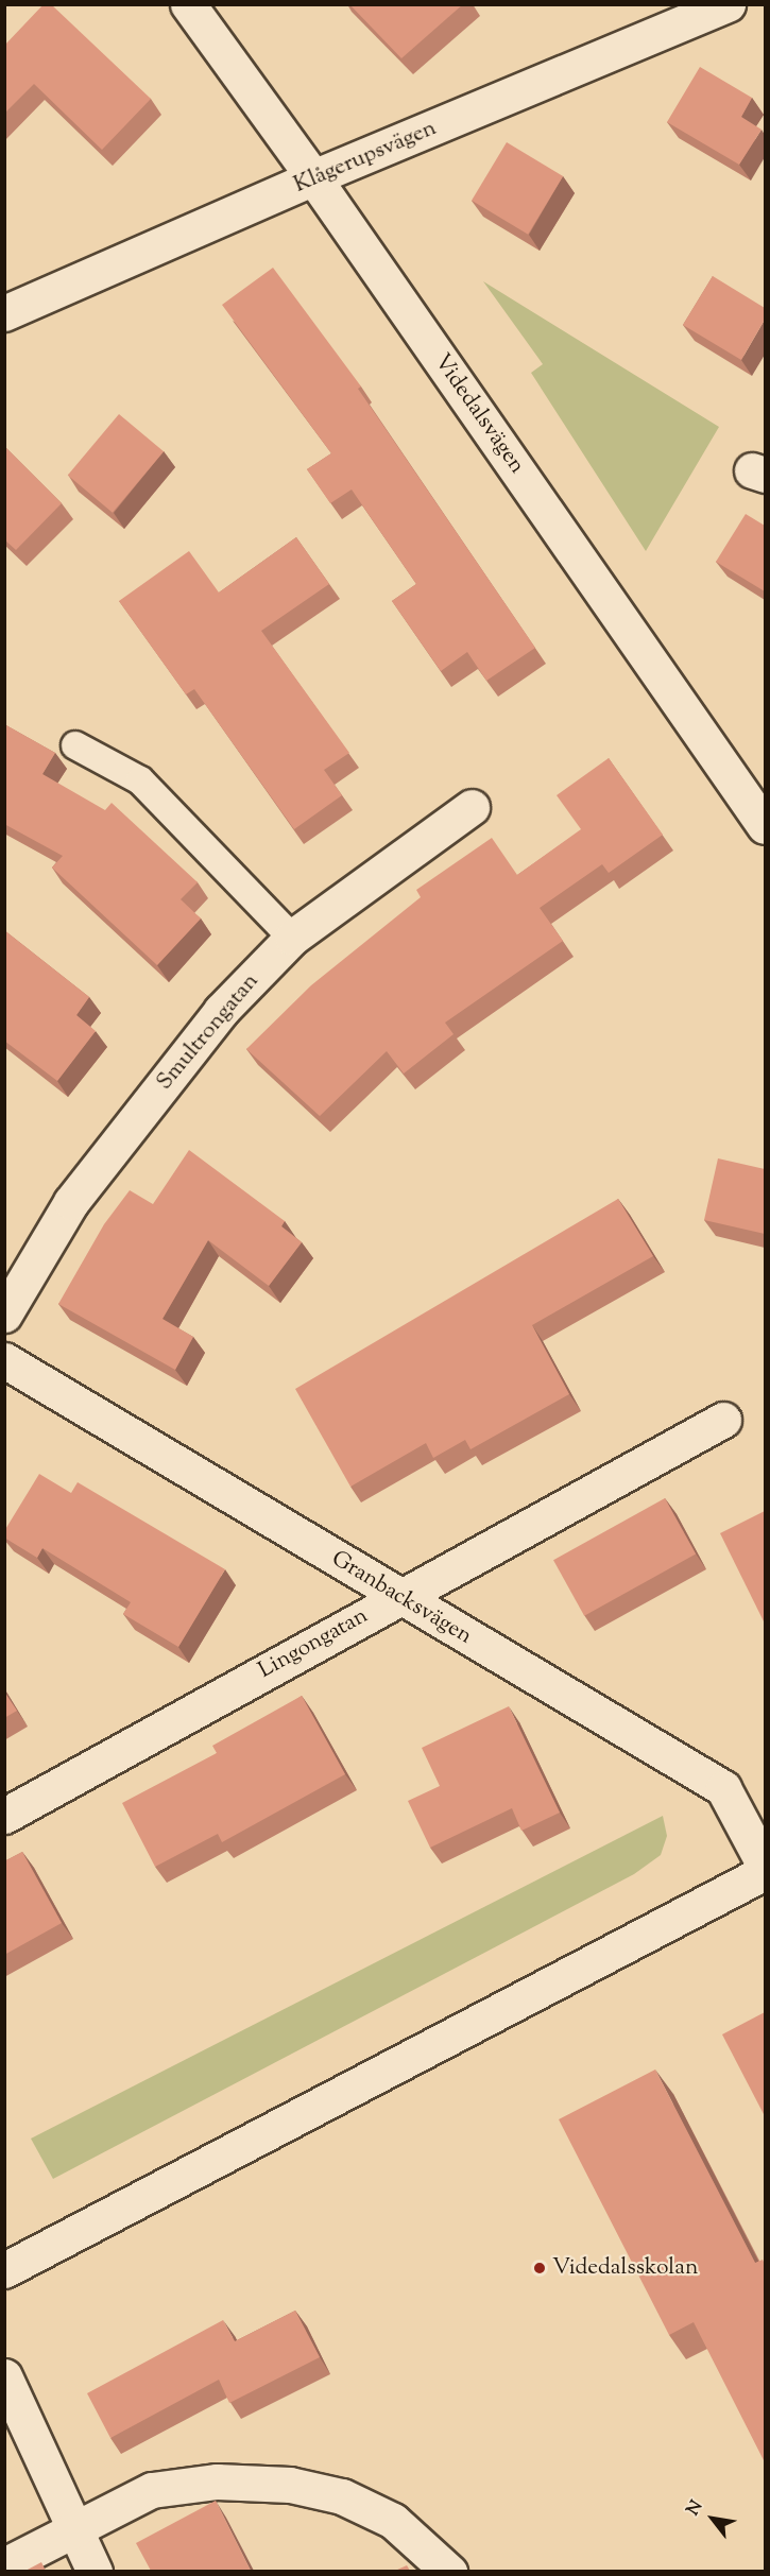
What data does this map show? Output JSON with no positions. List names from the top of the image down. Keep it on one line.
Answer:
{"streets":{"street":["Klågerupsvägen","Videdalsvägen","Smultrongatan","Granbacksvägen","Lingongatan"]},"crossings":[["Klågerupsvägen","Videdalsvägen"],["Granbacksvägen","Lingongatan"]],"places":["Videdalsskolan"],"north":"top left"}
